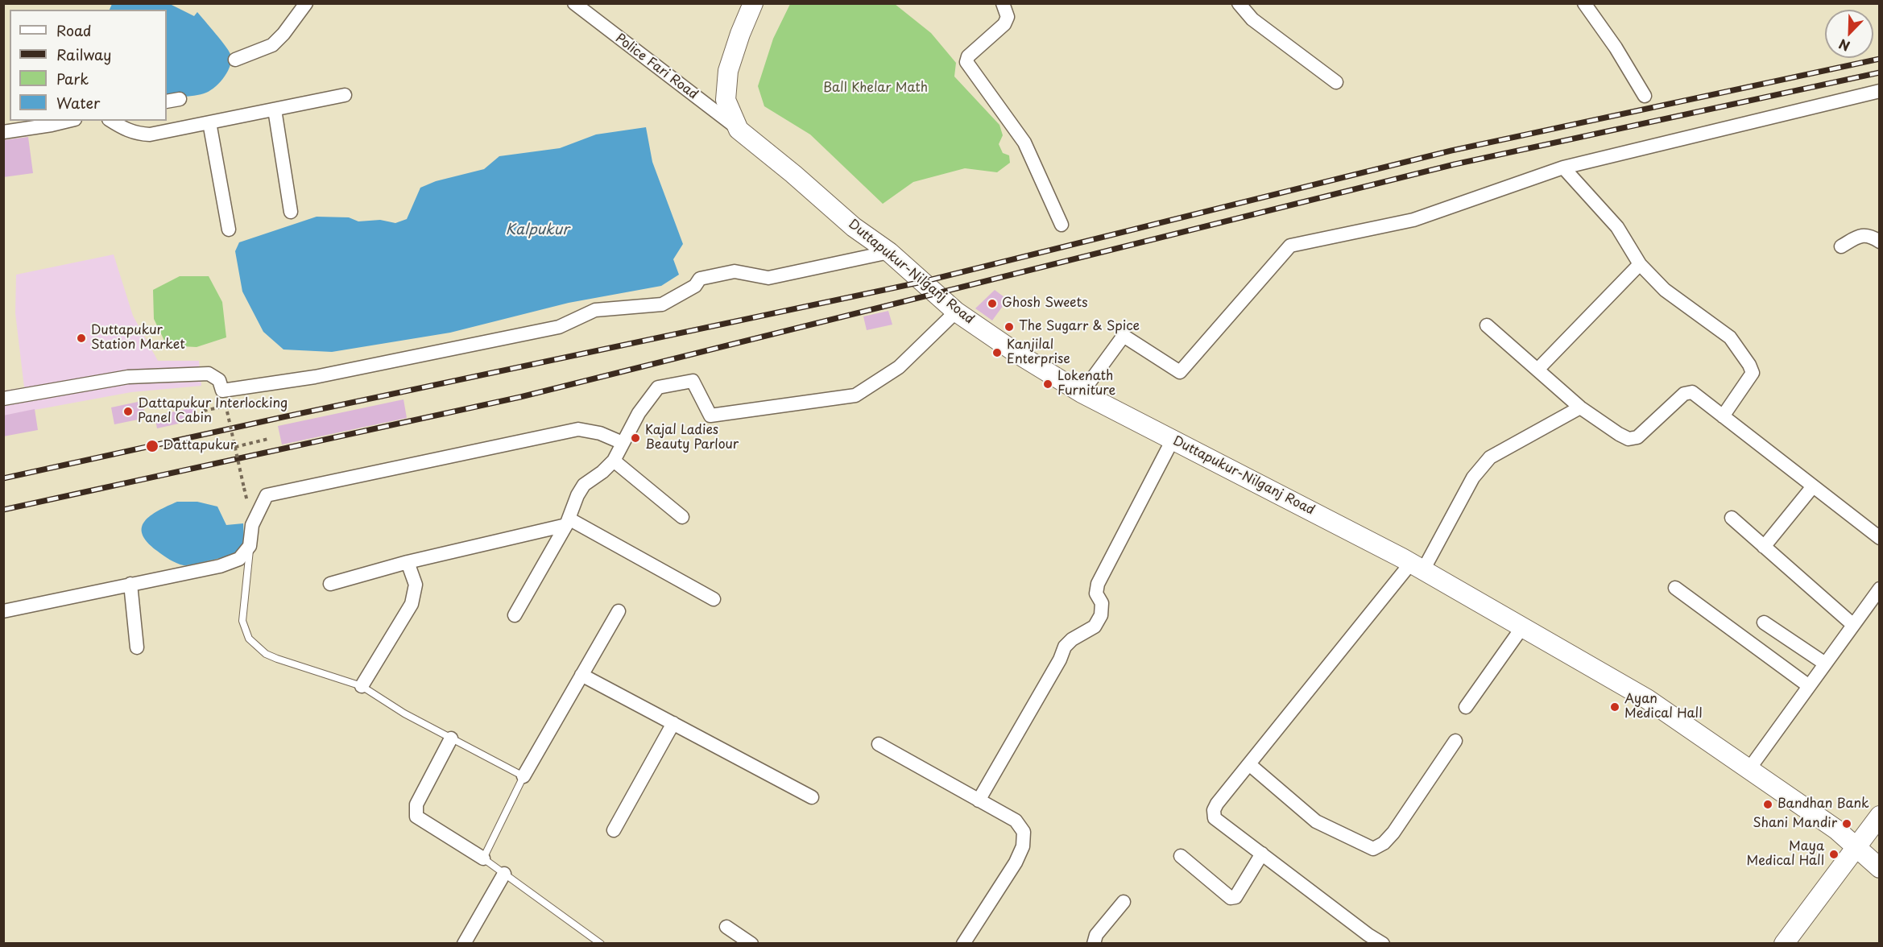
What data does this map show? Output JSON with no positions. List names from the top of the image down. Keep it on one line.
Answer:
{"streets":{"main road":["Duttapukur-Nilganj Road"],"street":["Police Fari Road"]},"crossings":[["Police Fari Road","Duttapukur-Nilganj Road"]],"water":["Kalpukur"],"parks":["Ball Khelar Math"],"places":["Ghosh Sweets","The Sugarr & Spice","Duttapukur Station Market","Kanjilal Enterprise","Lokenath Furniture","Dattapukur Interlocking Panel Cabin","Kajal Ladies Beauty Parlour","Dattapukur","Ayan Medical Hall","Bandhan Bank","Shani Mandir","Maya Medical Hall"],"legend":["Road","Railway","Park","Water"],"north":"bottom left"}
